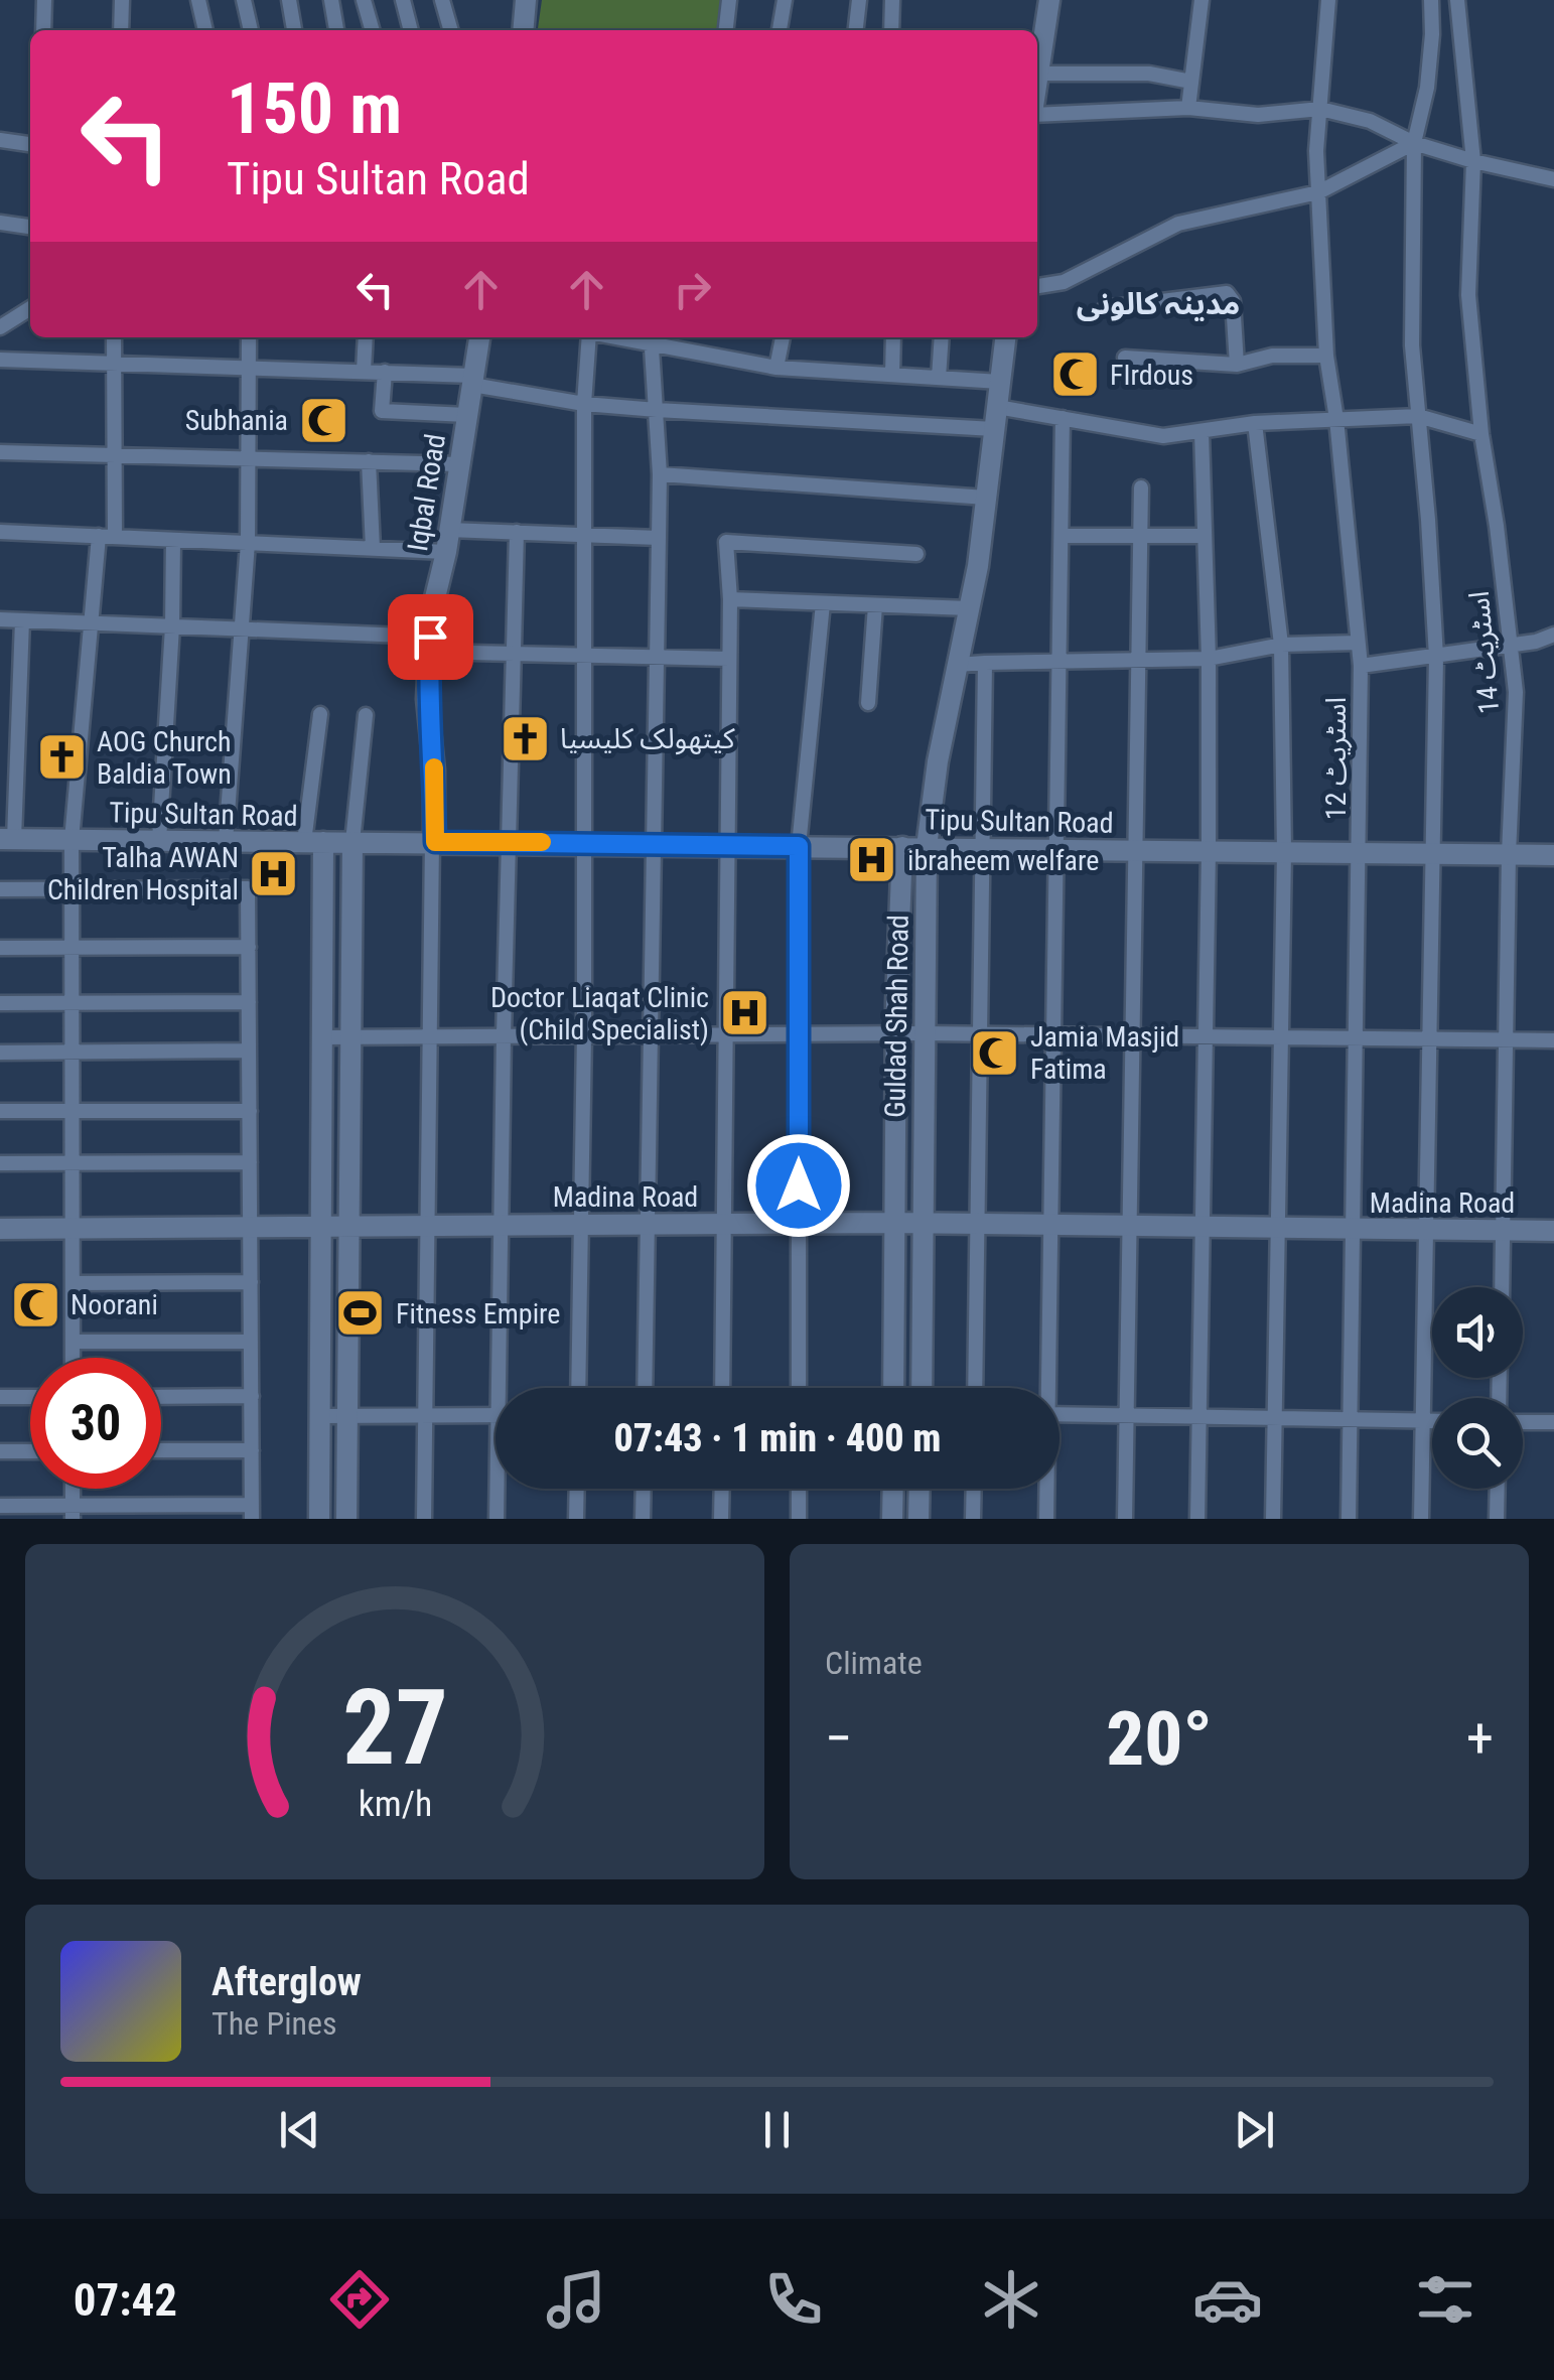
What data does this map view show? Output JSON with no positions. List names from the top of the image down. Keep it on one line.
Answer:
{"streets":{"street":["Iqbal Road","اسٹریٹ 14","اسٹریٹ 12","Tipu Sultan Road","Guldad Shah Road","Madina Road"]},"crossings":[["Iqbal Road","Tipu Sultan Road"],["اسٹریٹ 14","Tipu Sultan Road"],["اسٹریٹ 14","Madina Road"],["اسٹریٹ 12","Tipu Sultan Road"],["اسٹریٹ 12","Madina Road"],["Tipu Sultan Road","Guldad Shah Road"],["Guldad Shah Road","Madina Road"]],"districts":["مدینہ کالونی"],"places":{"mosque":["FIrdous","Subhania","Jamia Masjid Fatima","Noorani"],"church":["کیتھولک کلیسیا","AOG Church Baldia Town"],"hospital":["ibraheem welfare","Talha AWAN Children Hospital","Doctor Liaqat Clinic (Child Specialist)"],"sports":["Fitness Empire"]},"page":{"turn":["150 m","Tipu Sultan Road"],"limit":"30","trip":"07:43 · 1 min · 400 m","tile":"Climate","heat":["−","20°","+"],"song":["Afterglow","The Pines"],"tabs":"07:42","gauge":["27","km/h"]}}
